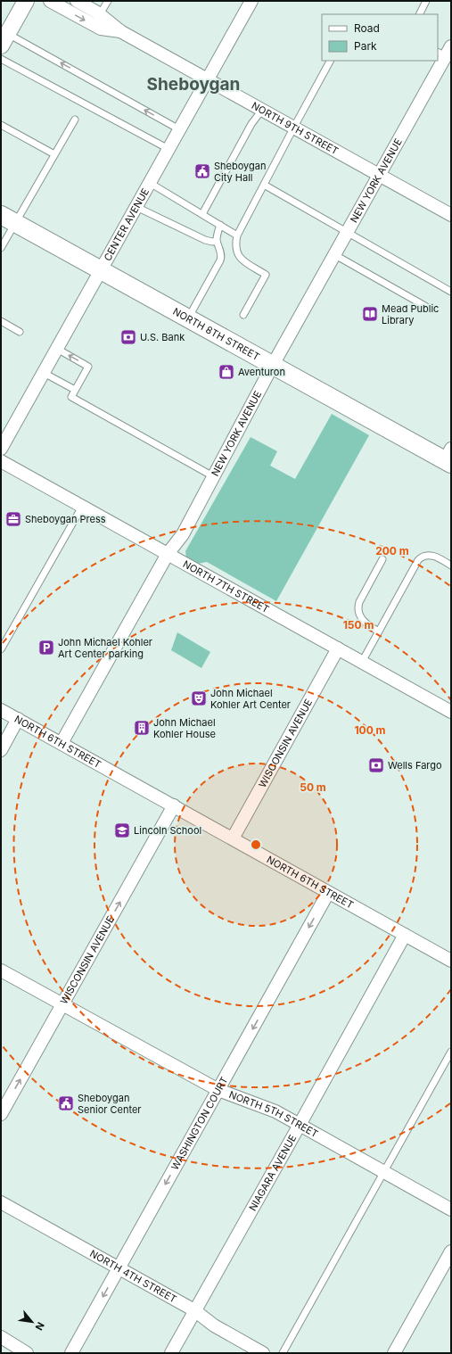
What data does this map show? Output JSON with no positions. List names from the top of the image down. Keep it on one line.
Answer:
{"streets":{"main road":["NORTH 8TH STREET"],"street":["NORTH 9TH STREET","NEW YORK AVENUE","CENTER AVENUE","NORTH 7TH STREET","NORTH 6TH STREET","WISCONSIN AVENUE","NORTH 5TH STREET","WASHINGTON COURT","NIAGARA AVENUE","NORTH 4TH STREET"]},"crossings":[["NORTH 9TH STREET","NEW YORK AVENUE"],["NORTH 9TH STREET","CENTER AVENUE"],["NEW YORK AVENUE","NORTH 8TH STREET"],["NEW YORK AVENUE","NORTH 7TH STREET"],["NEW YORK AVENUE","NORTH 6TH STREET"],["CENTER AVENUE","NORTH 8TH STREET"],["NORTH 7TH STREET","WISCONSIN AVENUE"],["NORTH 6TH STREET","WISCONSIN AVENUE"],["NORTH 6TH STREET","WASHINGTON COURT"],["NORTH 6TH STREET","NIAGARA AVENUE"],["WISCONSIN AVENUE","NORTH 5TH STREET"],["NORTH 5TH STREET","WASHINGTON COURT"],["NORTH 5TH STREET","NIAGARA AVENUE"],["WASHINGTON COURT","NORTH 4TH STREET"],["NIAGARA AVENUE","NORTH 4TH STREET"]],"one_way":["WISCONSIN AVENUE","WASHINGTON COURT"],"districts":["Sheboygan"],"places":{"public building":["Sheboygan City Hall","Sheboygan Senior Center"],"library":["Mead Public Library"],"bank":["U.S. Bank","Wells Fargo"],"shop":["Aventuron"],"office":["Sheboygan Press"],"parking":["John Michael Kohler Art Center parking"],"theatre":["John Michael Kohler Art Center"],"building":["John Michael Kohler House"],"school or university":["Lincoln School"]},"legend":["Road","Park"],"north":"bottom right","rings":["200 m","150 m","100 m","50 m"]}
